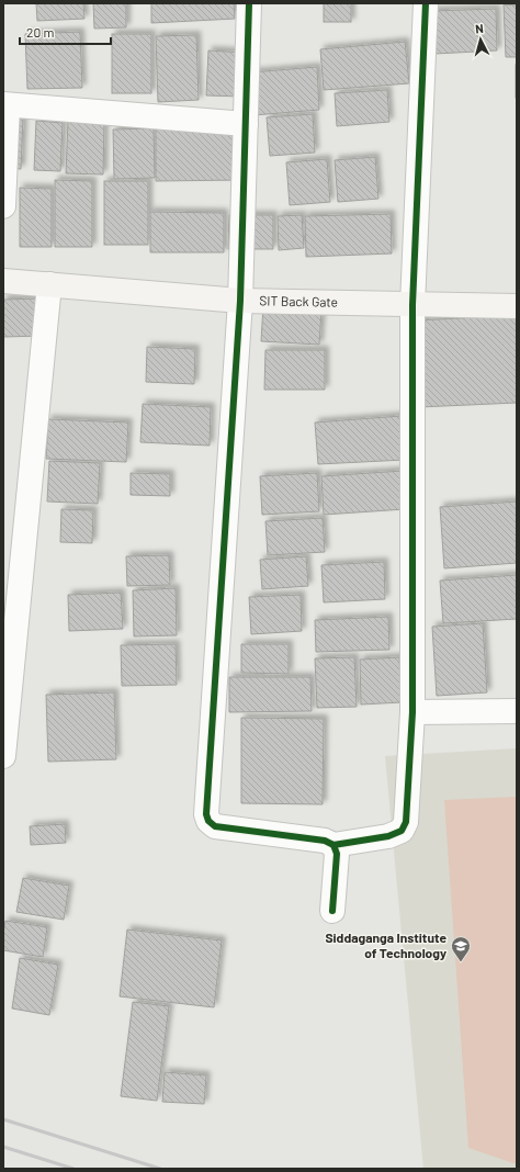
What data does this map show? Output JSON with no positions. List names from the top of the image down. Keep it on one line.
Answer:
{"streets":{"street":["SIT Back Gate"]},"places":{"school or university":["Siddaganga Institute of Technology"]},"scale_bar":"20 m","north":"top"}
